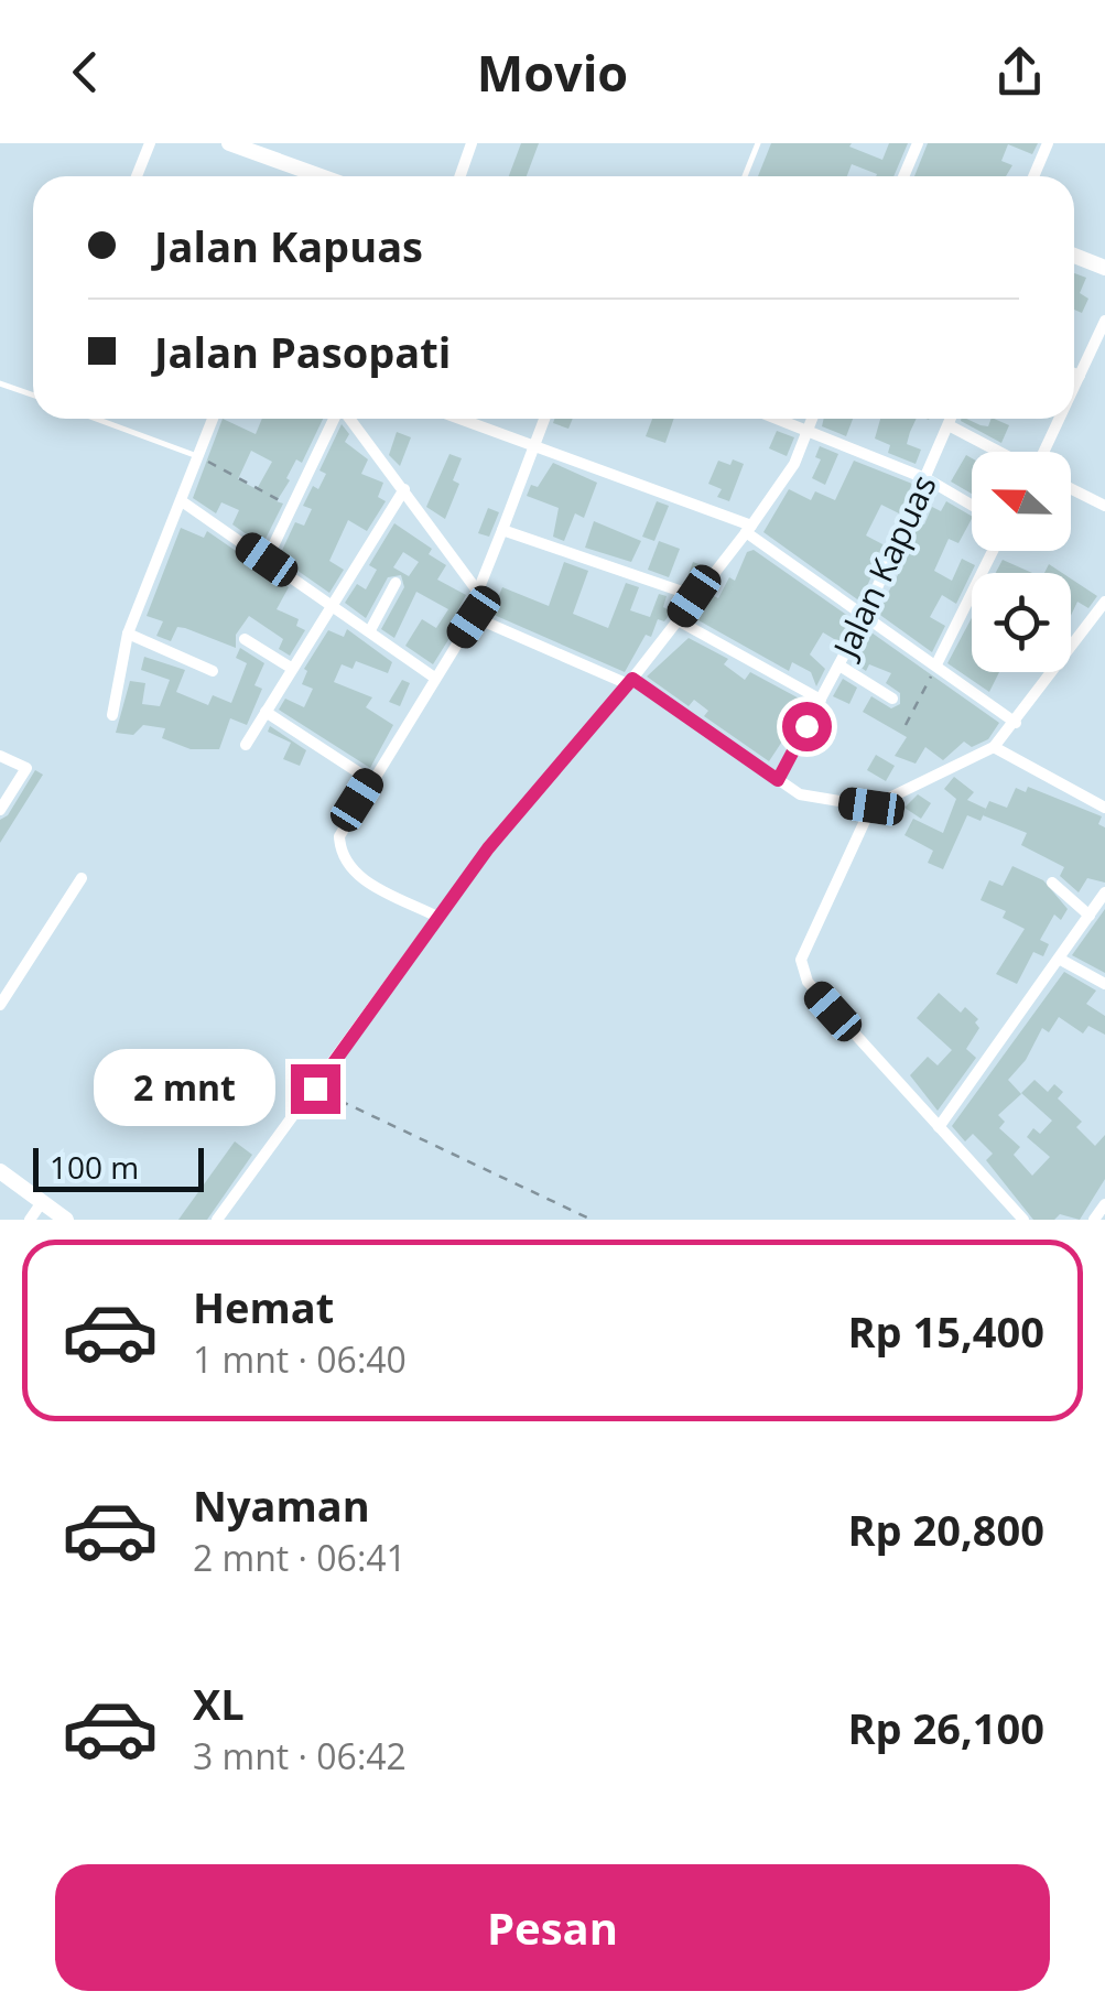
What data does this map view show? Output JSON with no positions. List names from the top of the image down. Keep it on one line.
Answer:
{"streets":{"street":["Jalan Kapuas"]},"scale_bar":"100 m","north":"left","page":{"header":"Movio","banner":["Jalan Kapuas","Jalan Pasopati"],"bubble":"2 mnt","scale":"100 m","list":[{"name":"Hemat","note":"1 mnt · 06:40","value":"Rp 15,400"},{"name":"Nyaman","note":"2 mnt · 06:41","value":"Rp 20,800"},{"name":"XL","note":"3 mnt · 06:42","value":"Rp 26,100"}],"buttons":"Pesan"}}
